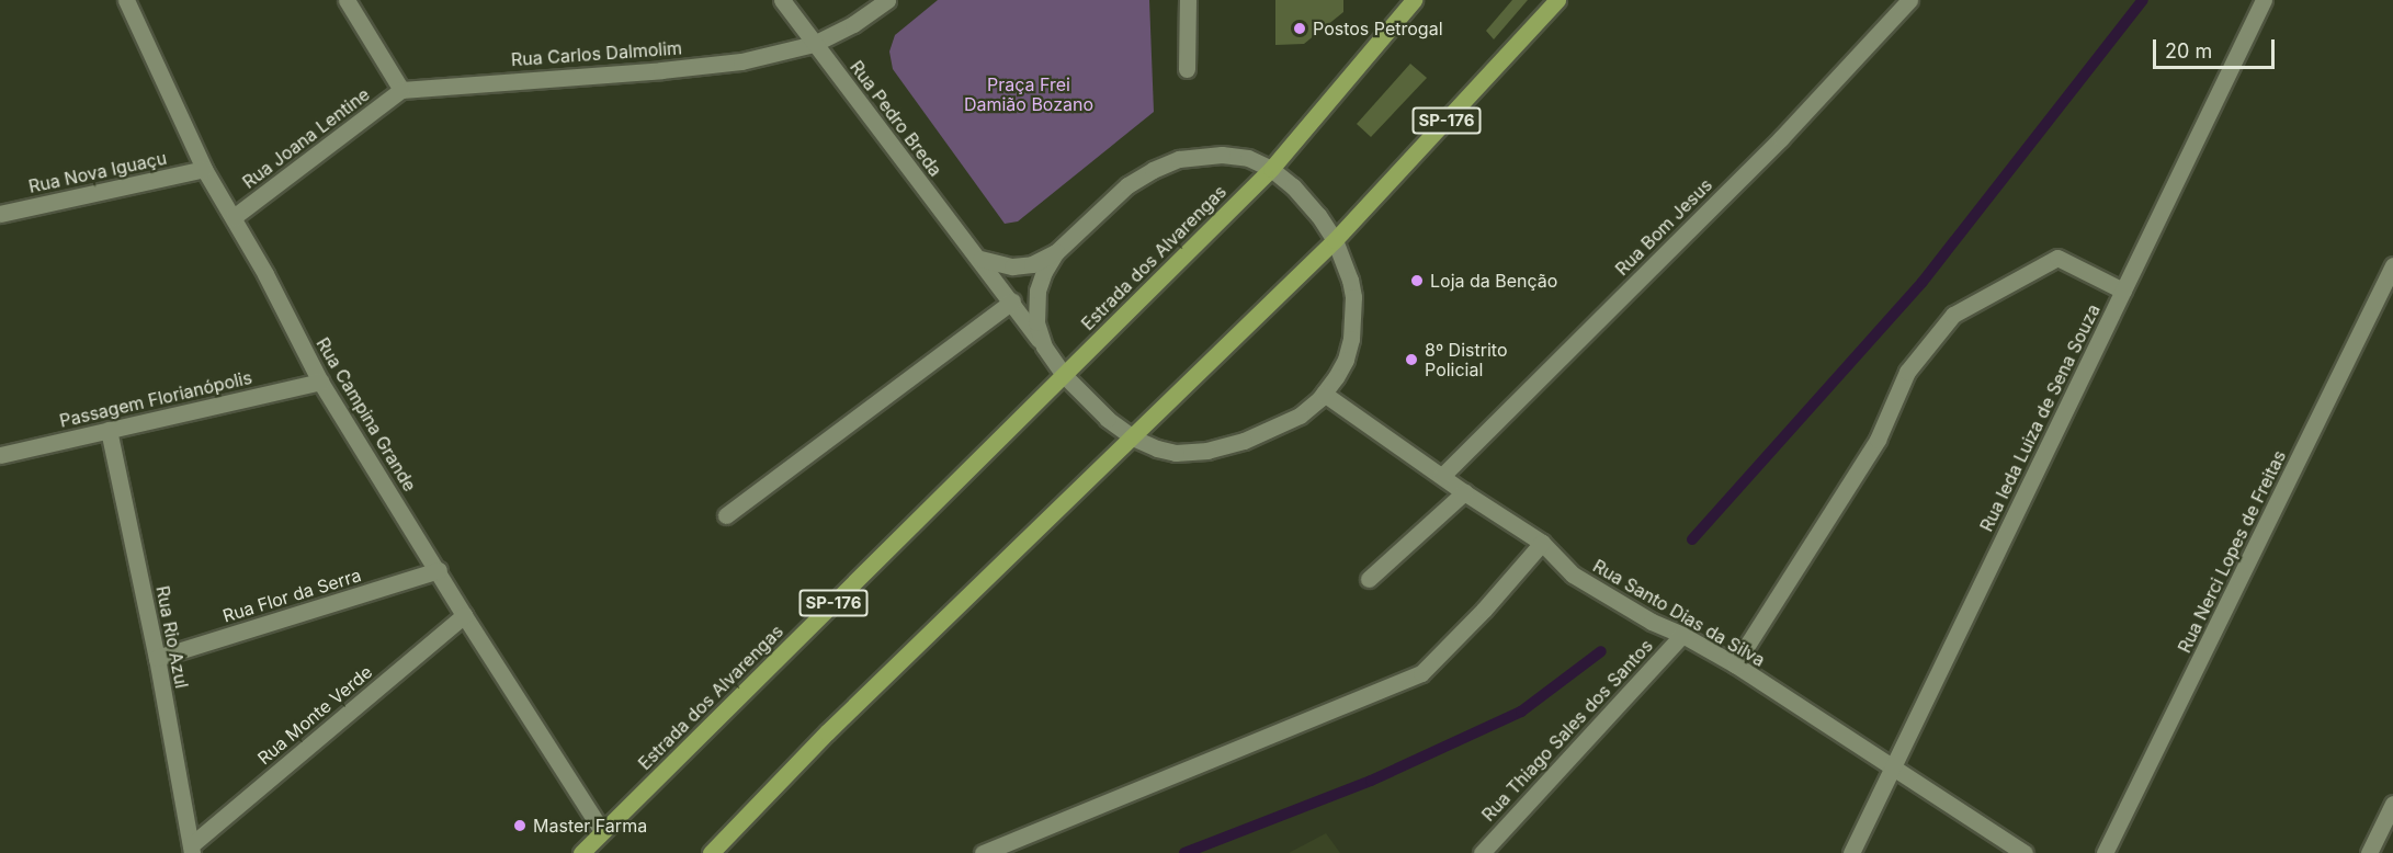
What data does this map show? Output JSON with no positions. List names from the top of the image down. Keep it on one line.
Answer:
{"streets":{"main road":["SP-176","Estrada dos Alvarengas"],"street":["Rua Carlos Dalmolim","Rua Pedro Breda","Rua Joana Lentine","Rua Nova Iguaçu","Rua Bom Jesus","Passagem Florianópolis","Rua Campina Grande","Rua Ieda Luiza de Sena Souza","Rua Nerci Lopes de Freitas","Rua Flor da Serra","Rua Santo Dias da Silva","Rua Rio Azul","Rua Monte Verde","Rua Thiago Sales dos Santos"]},"crossings":[["Rua Carlos Dalmolim","Rua Pedro Breda"],["Rua Carlos Dalmolim","Rua Joana Lentine"],["Rua Pedro Breda","Estrada dos Alvarengas"],["SP-176","Estrada dos Alvarengas"],["Rua Joana Lentine","Rua Campina Grande"],["Rua Nova Iguaçu","Rua Campina Grande"],["Rua Bom Jesus","Rua Santo Dias da Silva"],["Estrada dos Alvarengas","Rua Campina Grande"],["Estrada dos Alvarengas","Rua Santo Dias da Silva"],["Passagem Florianópolis","Rua Campina Grande"],["Passagem Florianópolis","Rua Rio Azul"],["Rua Campina Grande","Rua Flor da Serra"],["Rua Campina Grande","Rua Monte Verde"],["Rua Ieda Luiza de Sena Souza","Rua Santo Dias da Silva"],["Rua Flor da Serra","Rua Rio Azul"],["Rua Santo Dias da Silva","Rua Thiago Sales dos Santos"],["Rua Rio Azul","Rua Monte Verde"]],"parks":["Praça Frei Damião Bozano"],"places":["Postos Petrogal","Loja da Benção","8º Distrito Policial","Master Farma"],"scale_bar":"20 m"}
